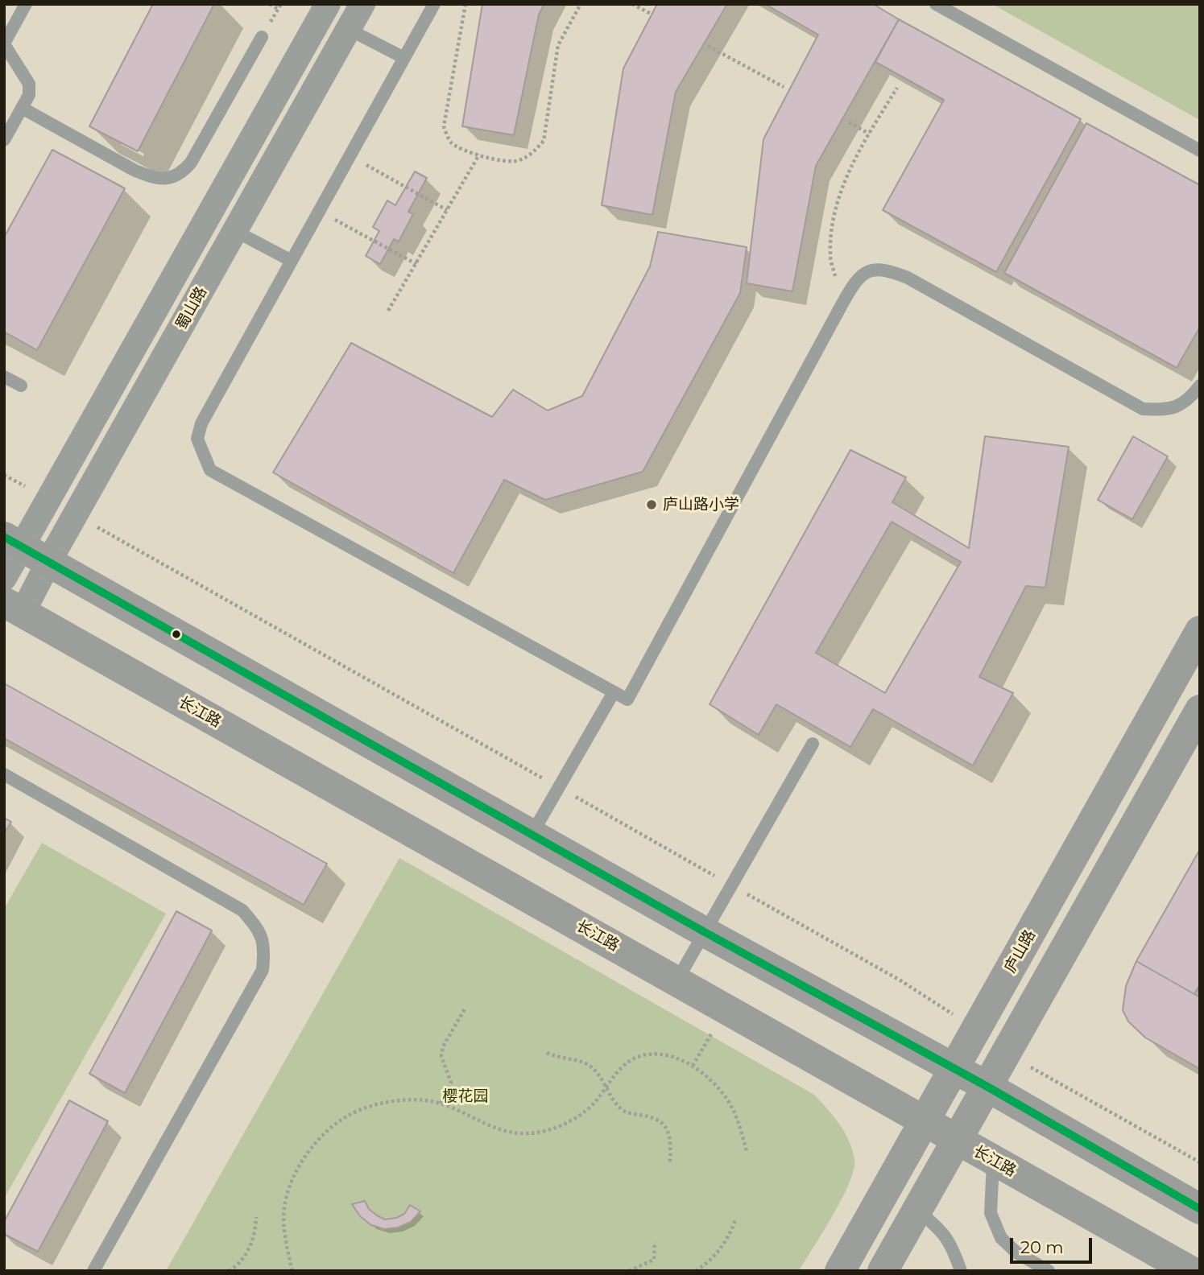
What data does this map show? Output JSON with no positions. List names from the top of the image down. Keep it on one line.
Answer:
{"streets":{"street":["蜀山路","长江路","庐山路"]},"crossings":[["蜀山路","长江路"],["长江路","庐山路"]],"parks":["樱花园"],"places":["庐山路小学"],"scale_bar":"20 m"}
